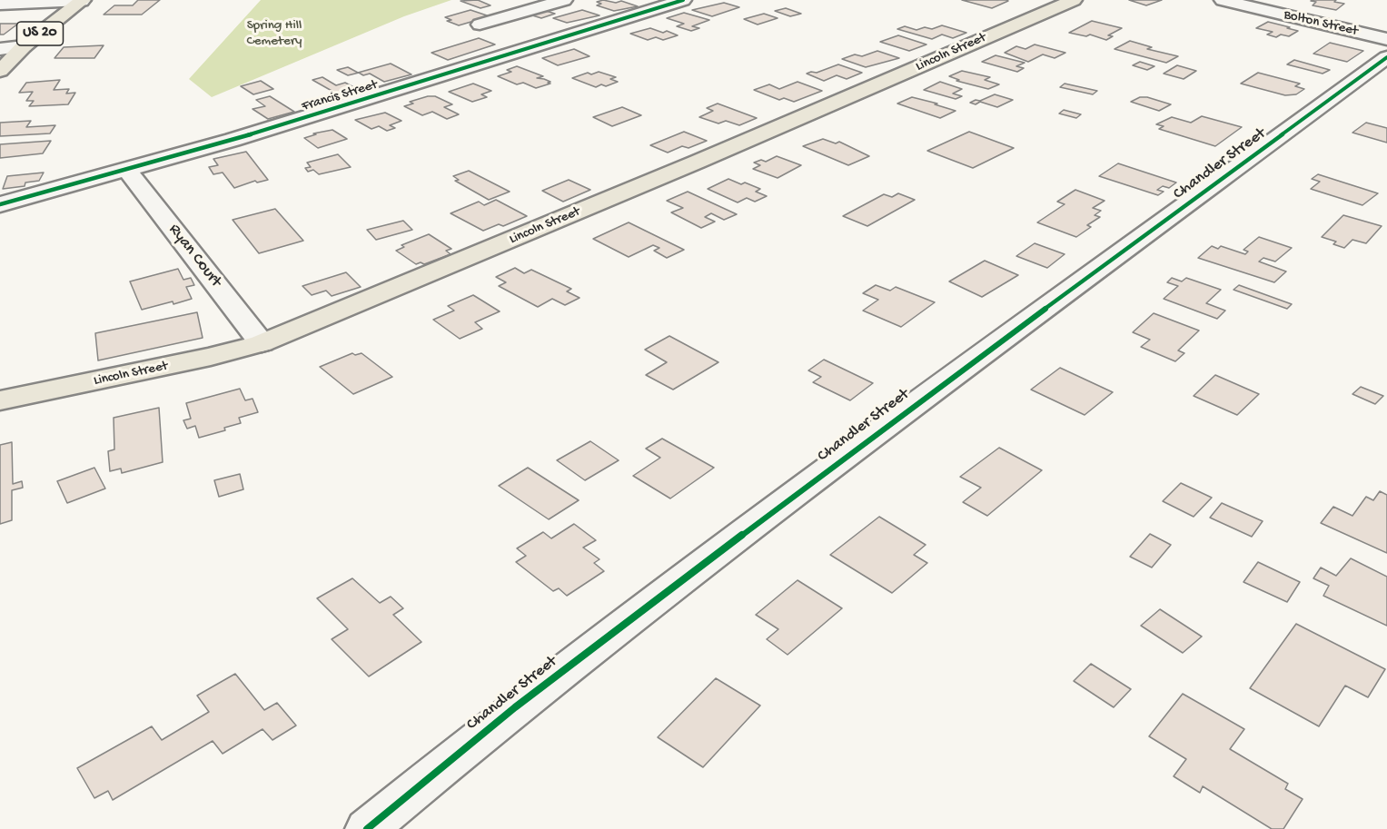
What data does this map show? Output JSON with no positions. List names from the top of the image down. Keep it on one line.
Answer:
{"streets":{"main road":["US 20","Lincoln Street"],"street":["Bolton Street","Francis Street","Chandler Street","Ryan Court"]},"crossings":[["Lincoln Street","Ryan Court"],["Francis Street","Ryan Court"]],"parks":["Spring Hill Cemetery"]}
